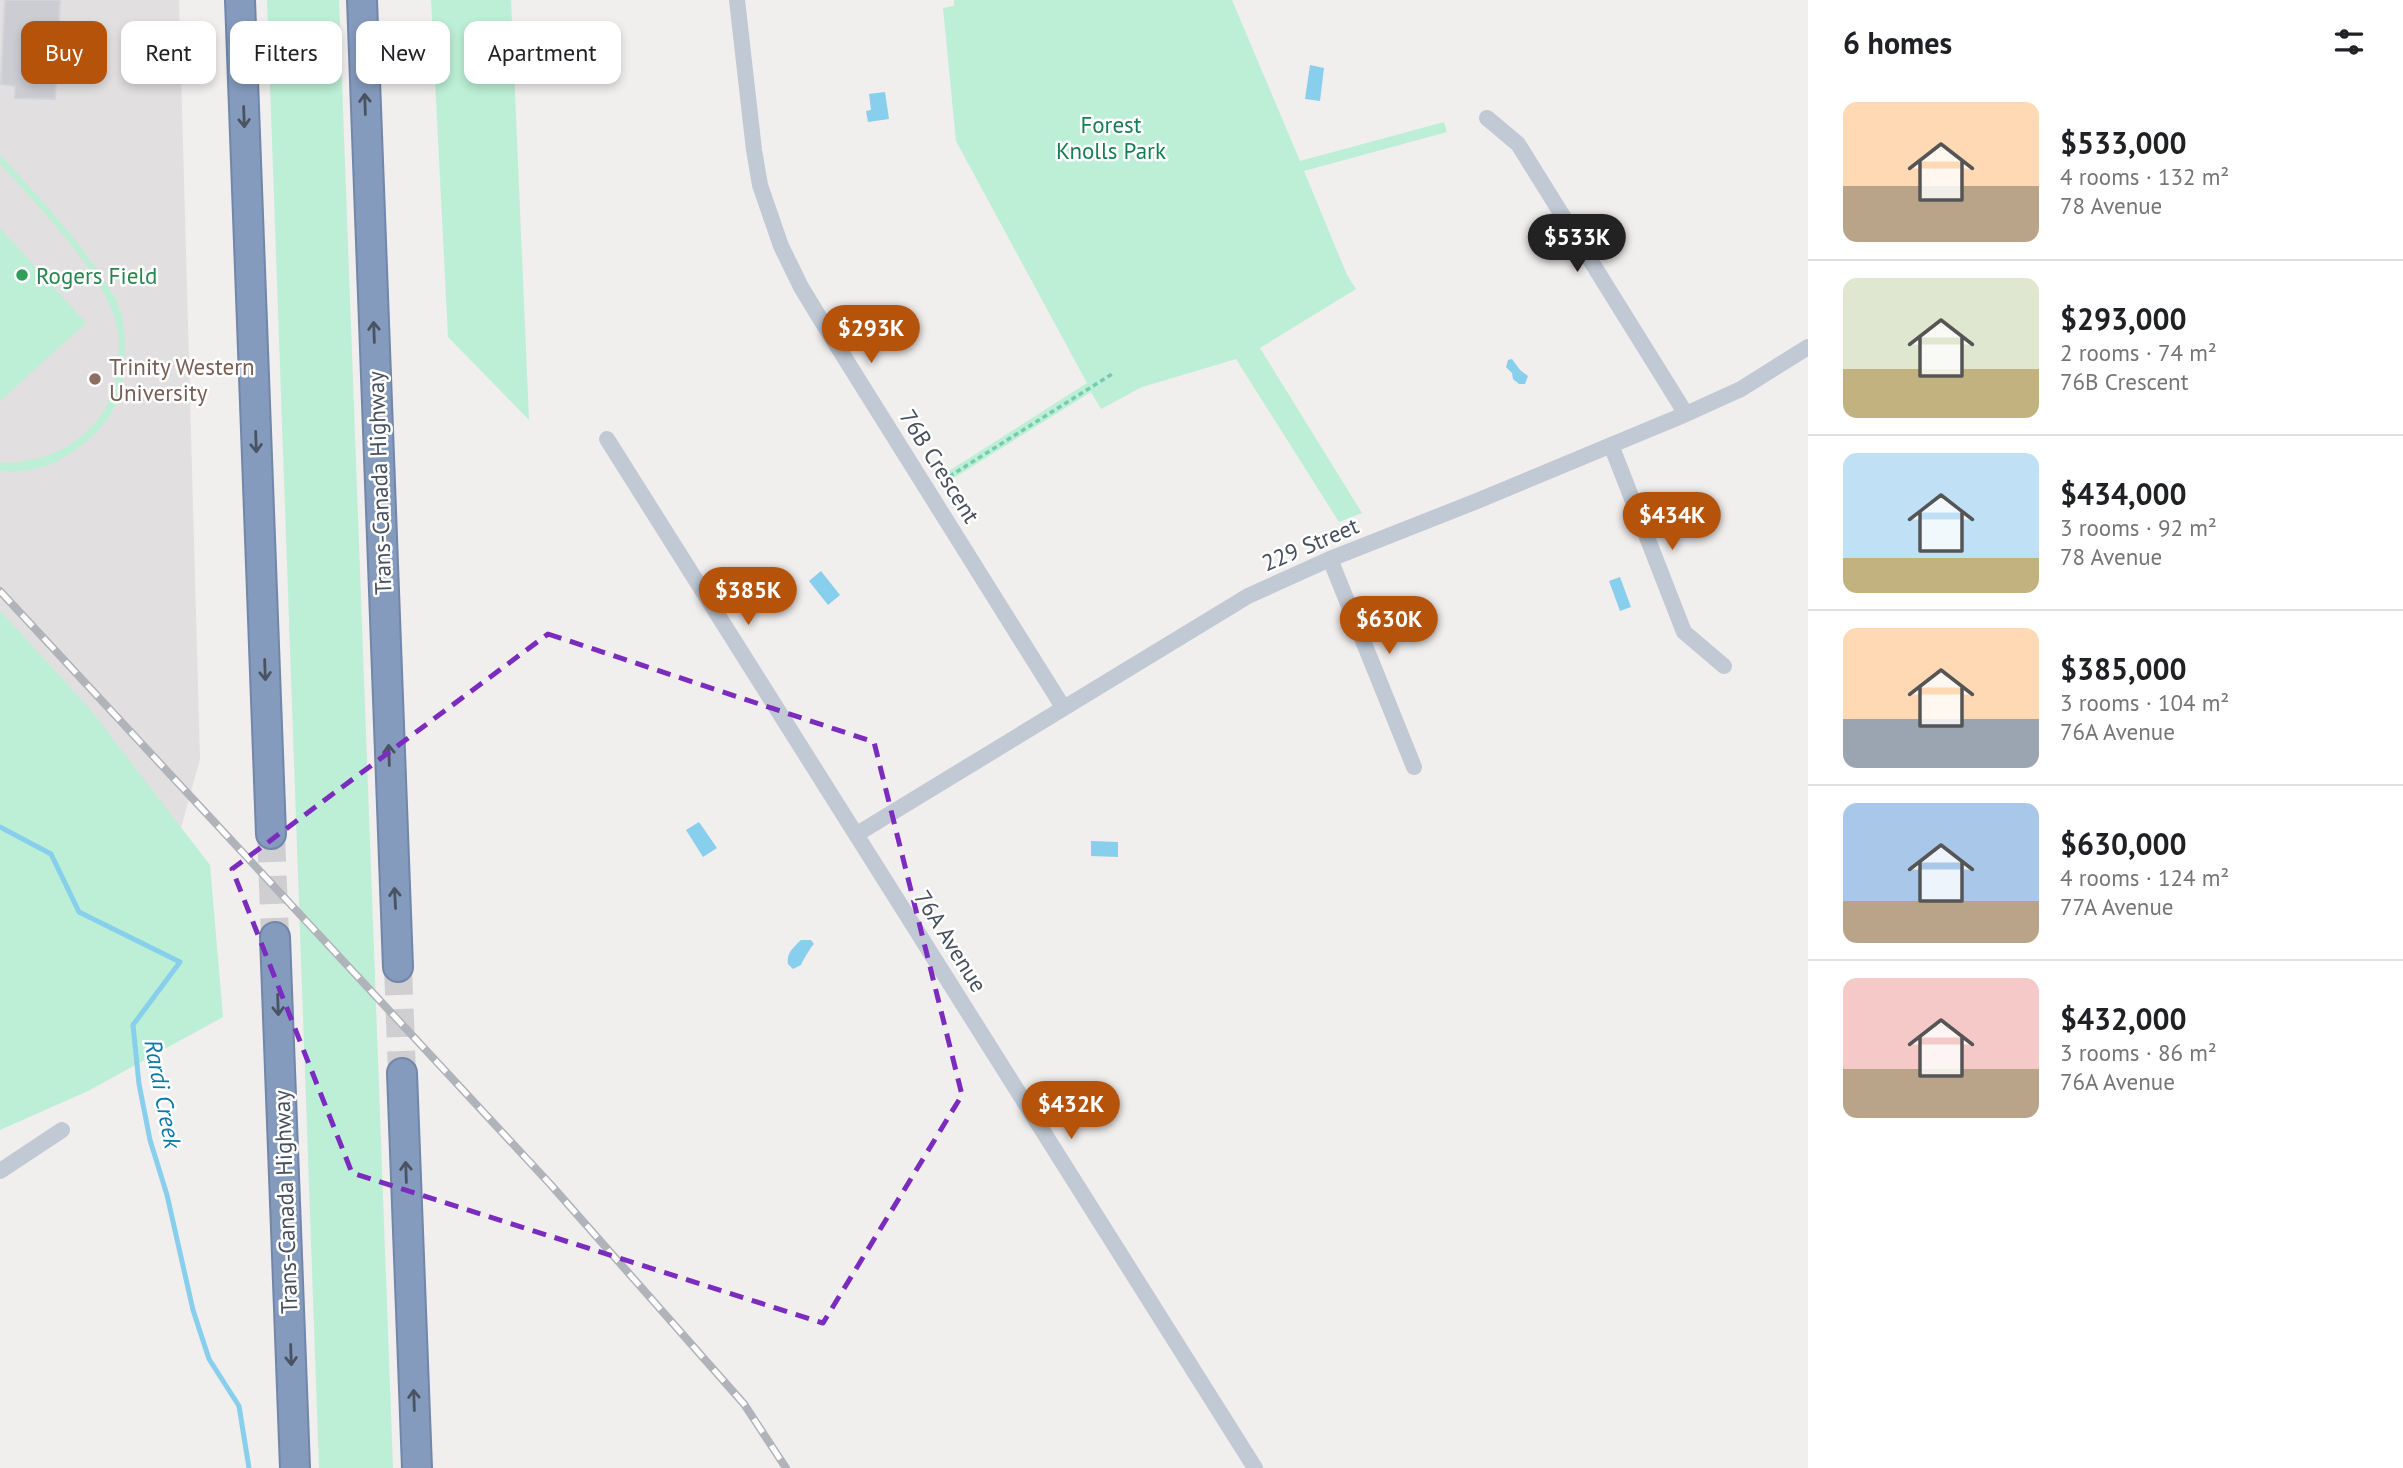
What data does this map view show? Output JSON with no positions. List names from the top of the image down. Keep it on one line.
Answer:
{"streets":{"highway":["Trans-Canada Highway"],"street":["76B Crescent","229 Street","76A Avenue"]},"crossings":[["76B Crescent","229 Street"],["229 Street","76A Avenue"]],"water":["Rardi Creek"],"parks":["Forest Knolls Park"],"places":["Rogers Field","Trinity Western University"],"page":{"heading":"6 homes","chip":["Buy","Rent","Filters","New","Apartment"],"list":[{"name":"$533,000","note":"4 rooms · 132 m² · 78 Avenue"},{"name":"$293,000","note":"2 rooms · 74 m² · 76B Crescent"},{"name":"$434,000","note":"3 rooms · 92 m² · 78 Avenue"},{"name":"$385,000","note":"3 rooms · 104 m² · 76A Avenue"},{"name":"$630,000","note":"4 rooms · 124 m² · 77A Avenue"},{"name":"$432,000","note":"3 rooms · 86 m² · 76A Avenue"}],"price":["$533K","$293K","$434K","$385K","$630K","$432K"]}}
